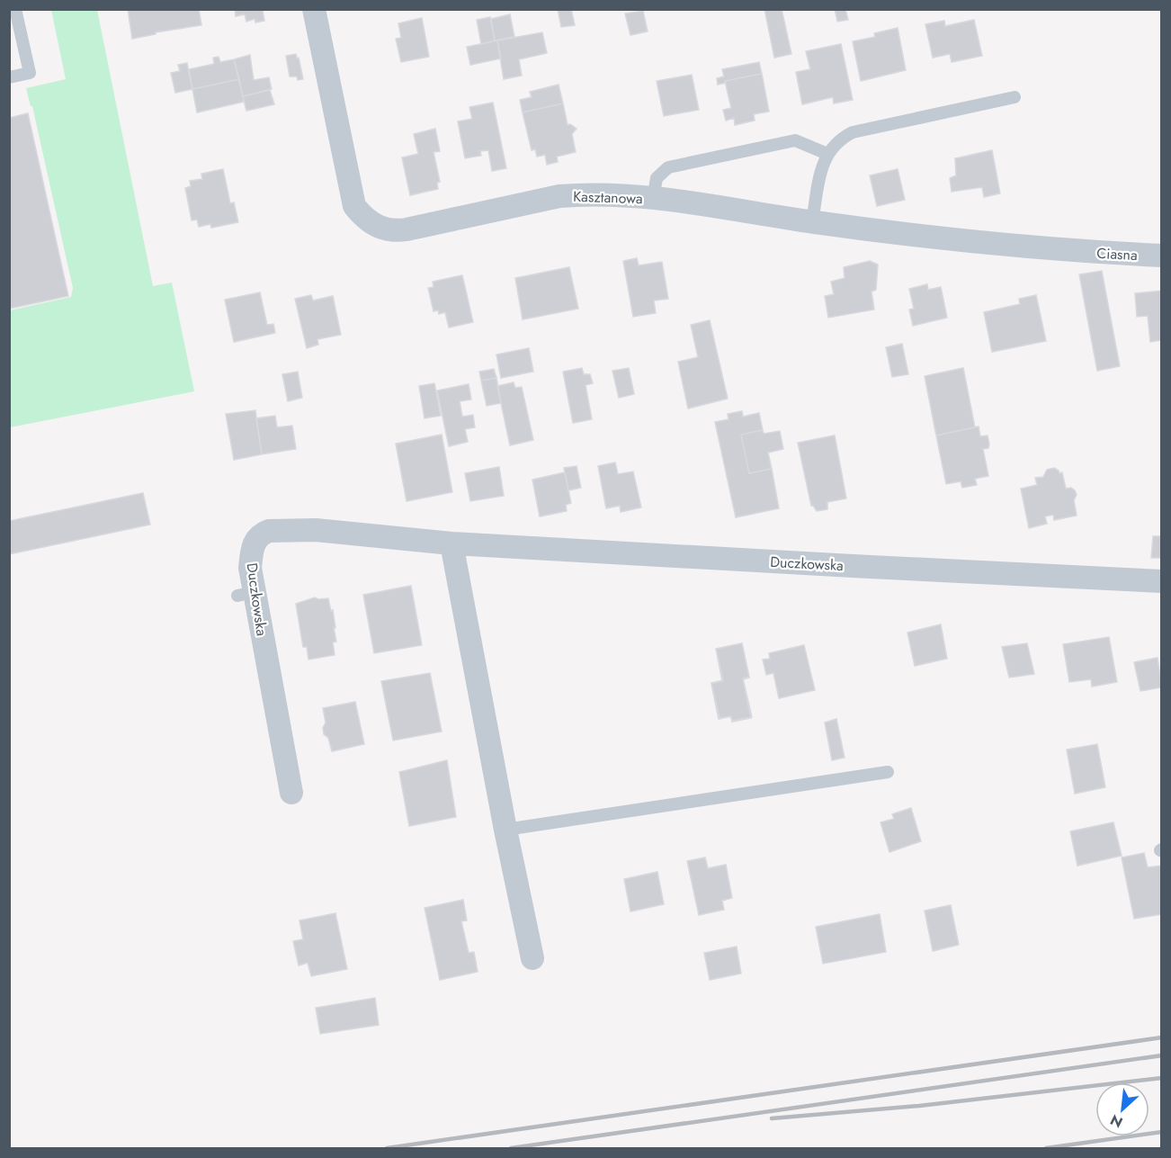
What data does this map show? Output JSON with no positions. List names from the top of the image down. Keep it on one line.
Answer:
{"streets":{"street":["Kasztanowa","Ciasna","Duczkowska"]},"crossings":[["Kasztanowa","Ciasna"]],"north":"bottom left"}
